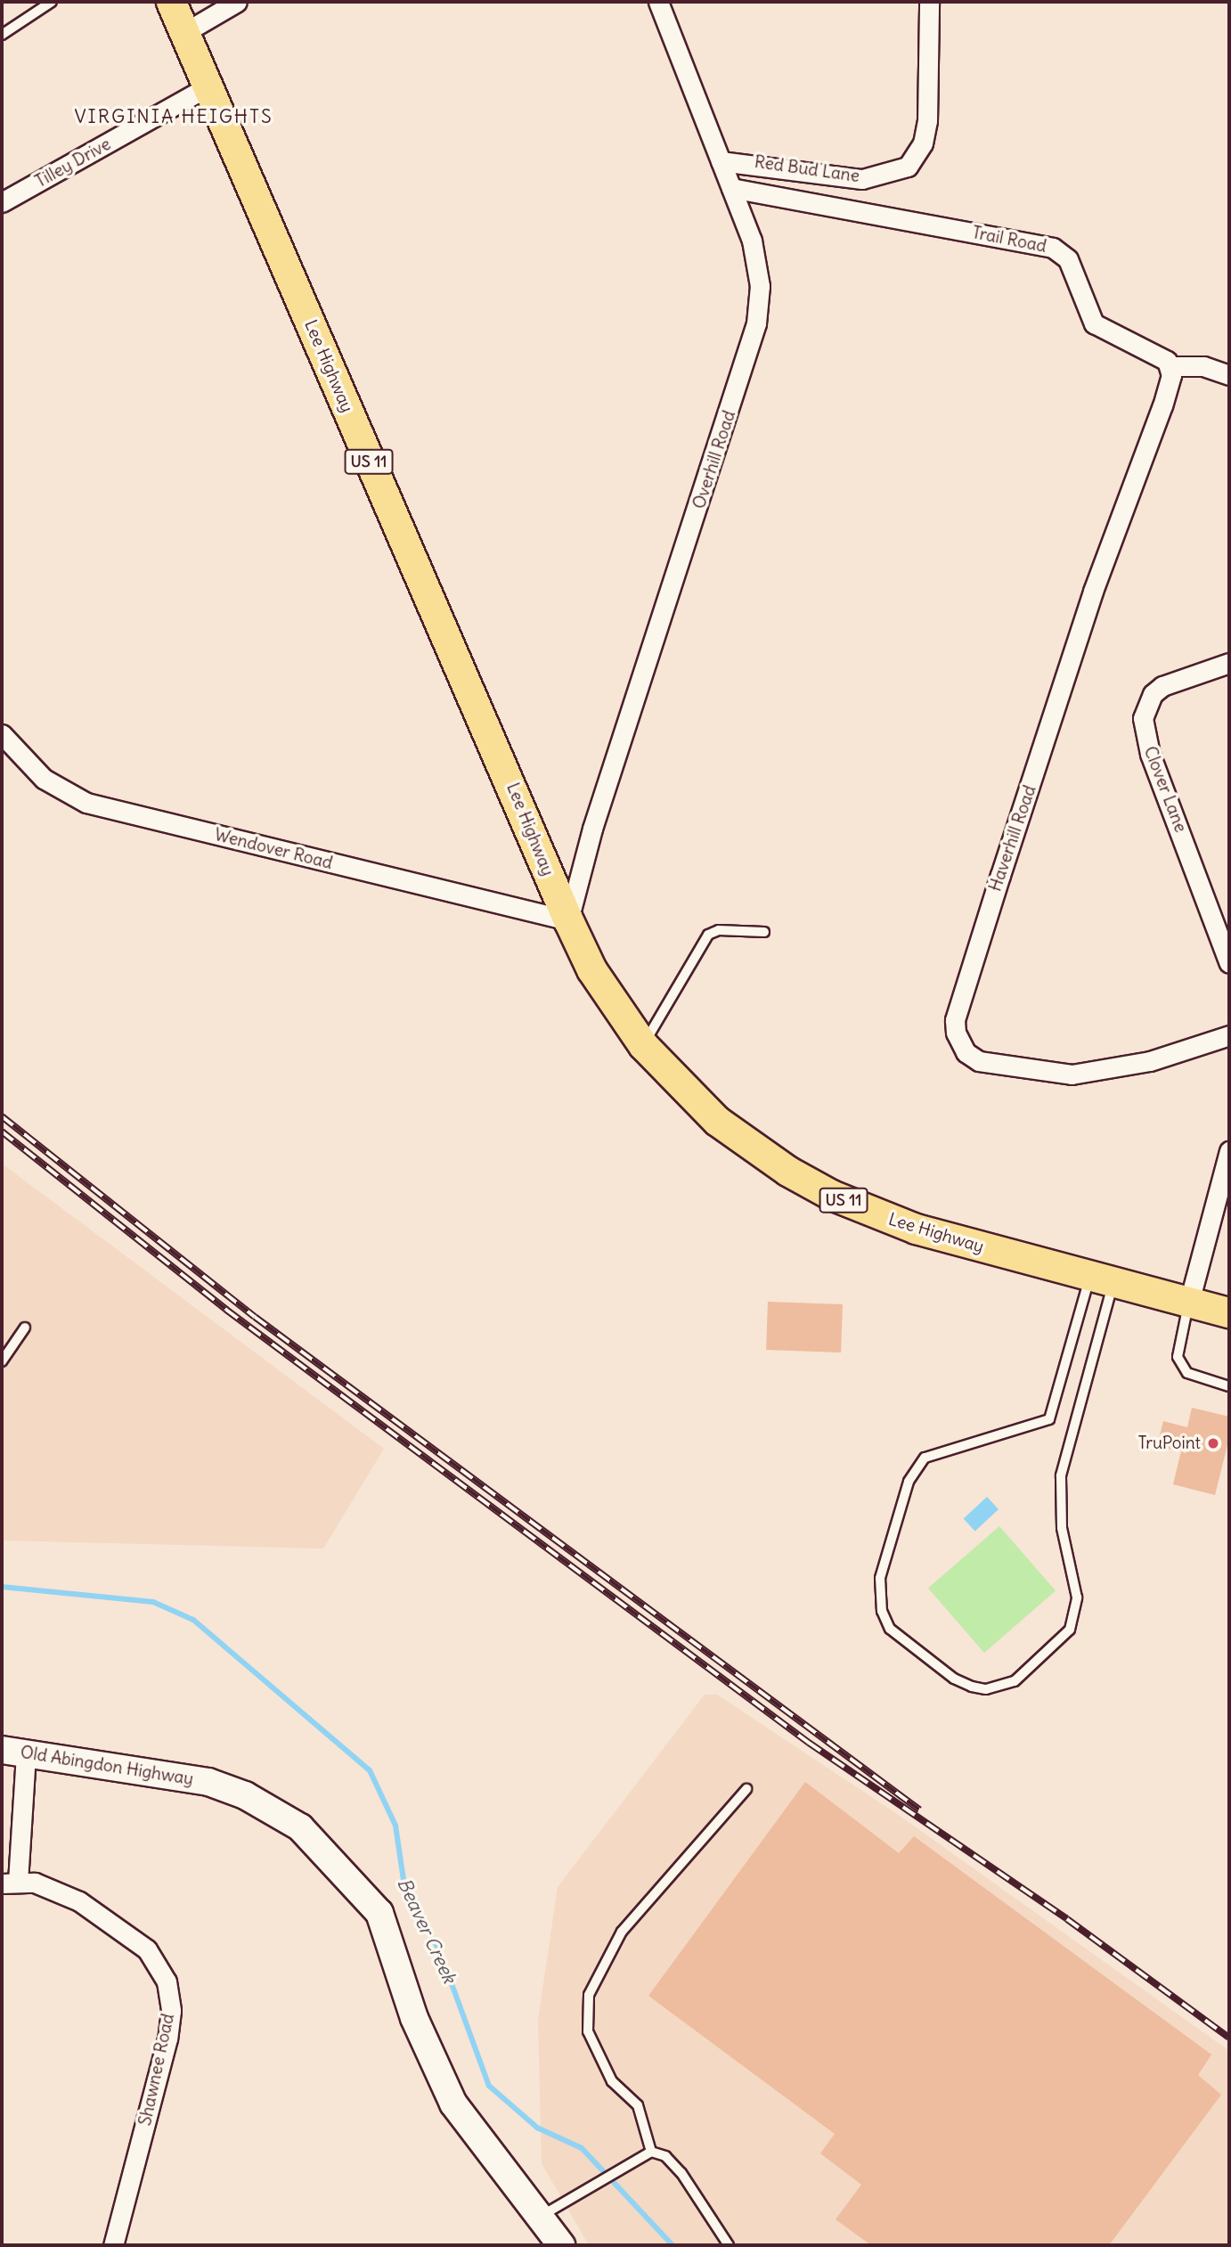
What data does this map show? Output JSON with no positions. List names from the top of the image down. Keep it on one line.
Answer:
{"streets":{"main road":["Lee Highway","US 11"],"street":["Tilley Drive","Red Bud Lane","Trail Road","Overhill Road","Clover Lane","Haverhill Road","Wendover Road","Old Abingdon Highway","Shawnee Road"]},"crossings":[["Tilley Drive","Lee Highway"],["Red Bud Lane","Overhill Road"],["Trail Road","Overhill Road"],["Trail Road","Haverhill Road"],["Lee Highway","Overhill Road"],["Lee Highway","Wendover Road"],["Overhill Road","Wendover Road"],["Old Abingdon Highway","Shawnee Road"]],"districts":["VIRGINIA HEIGHTS"],"water":["Beaver Creek"],"places":["TruPoint"]}
